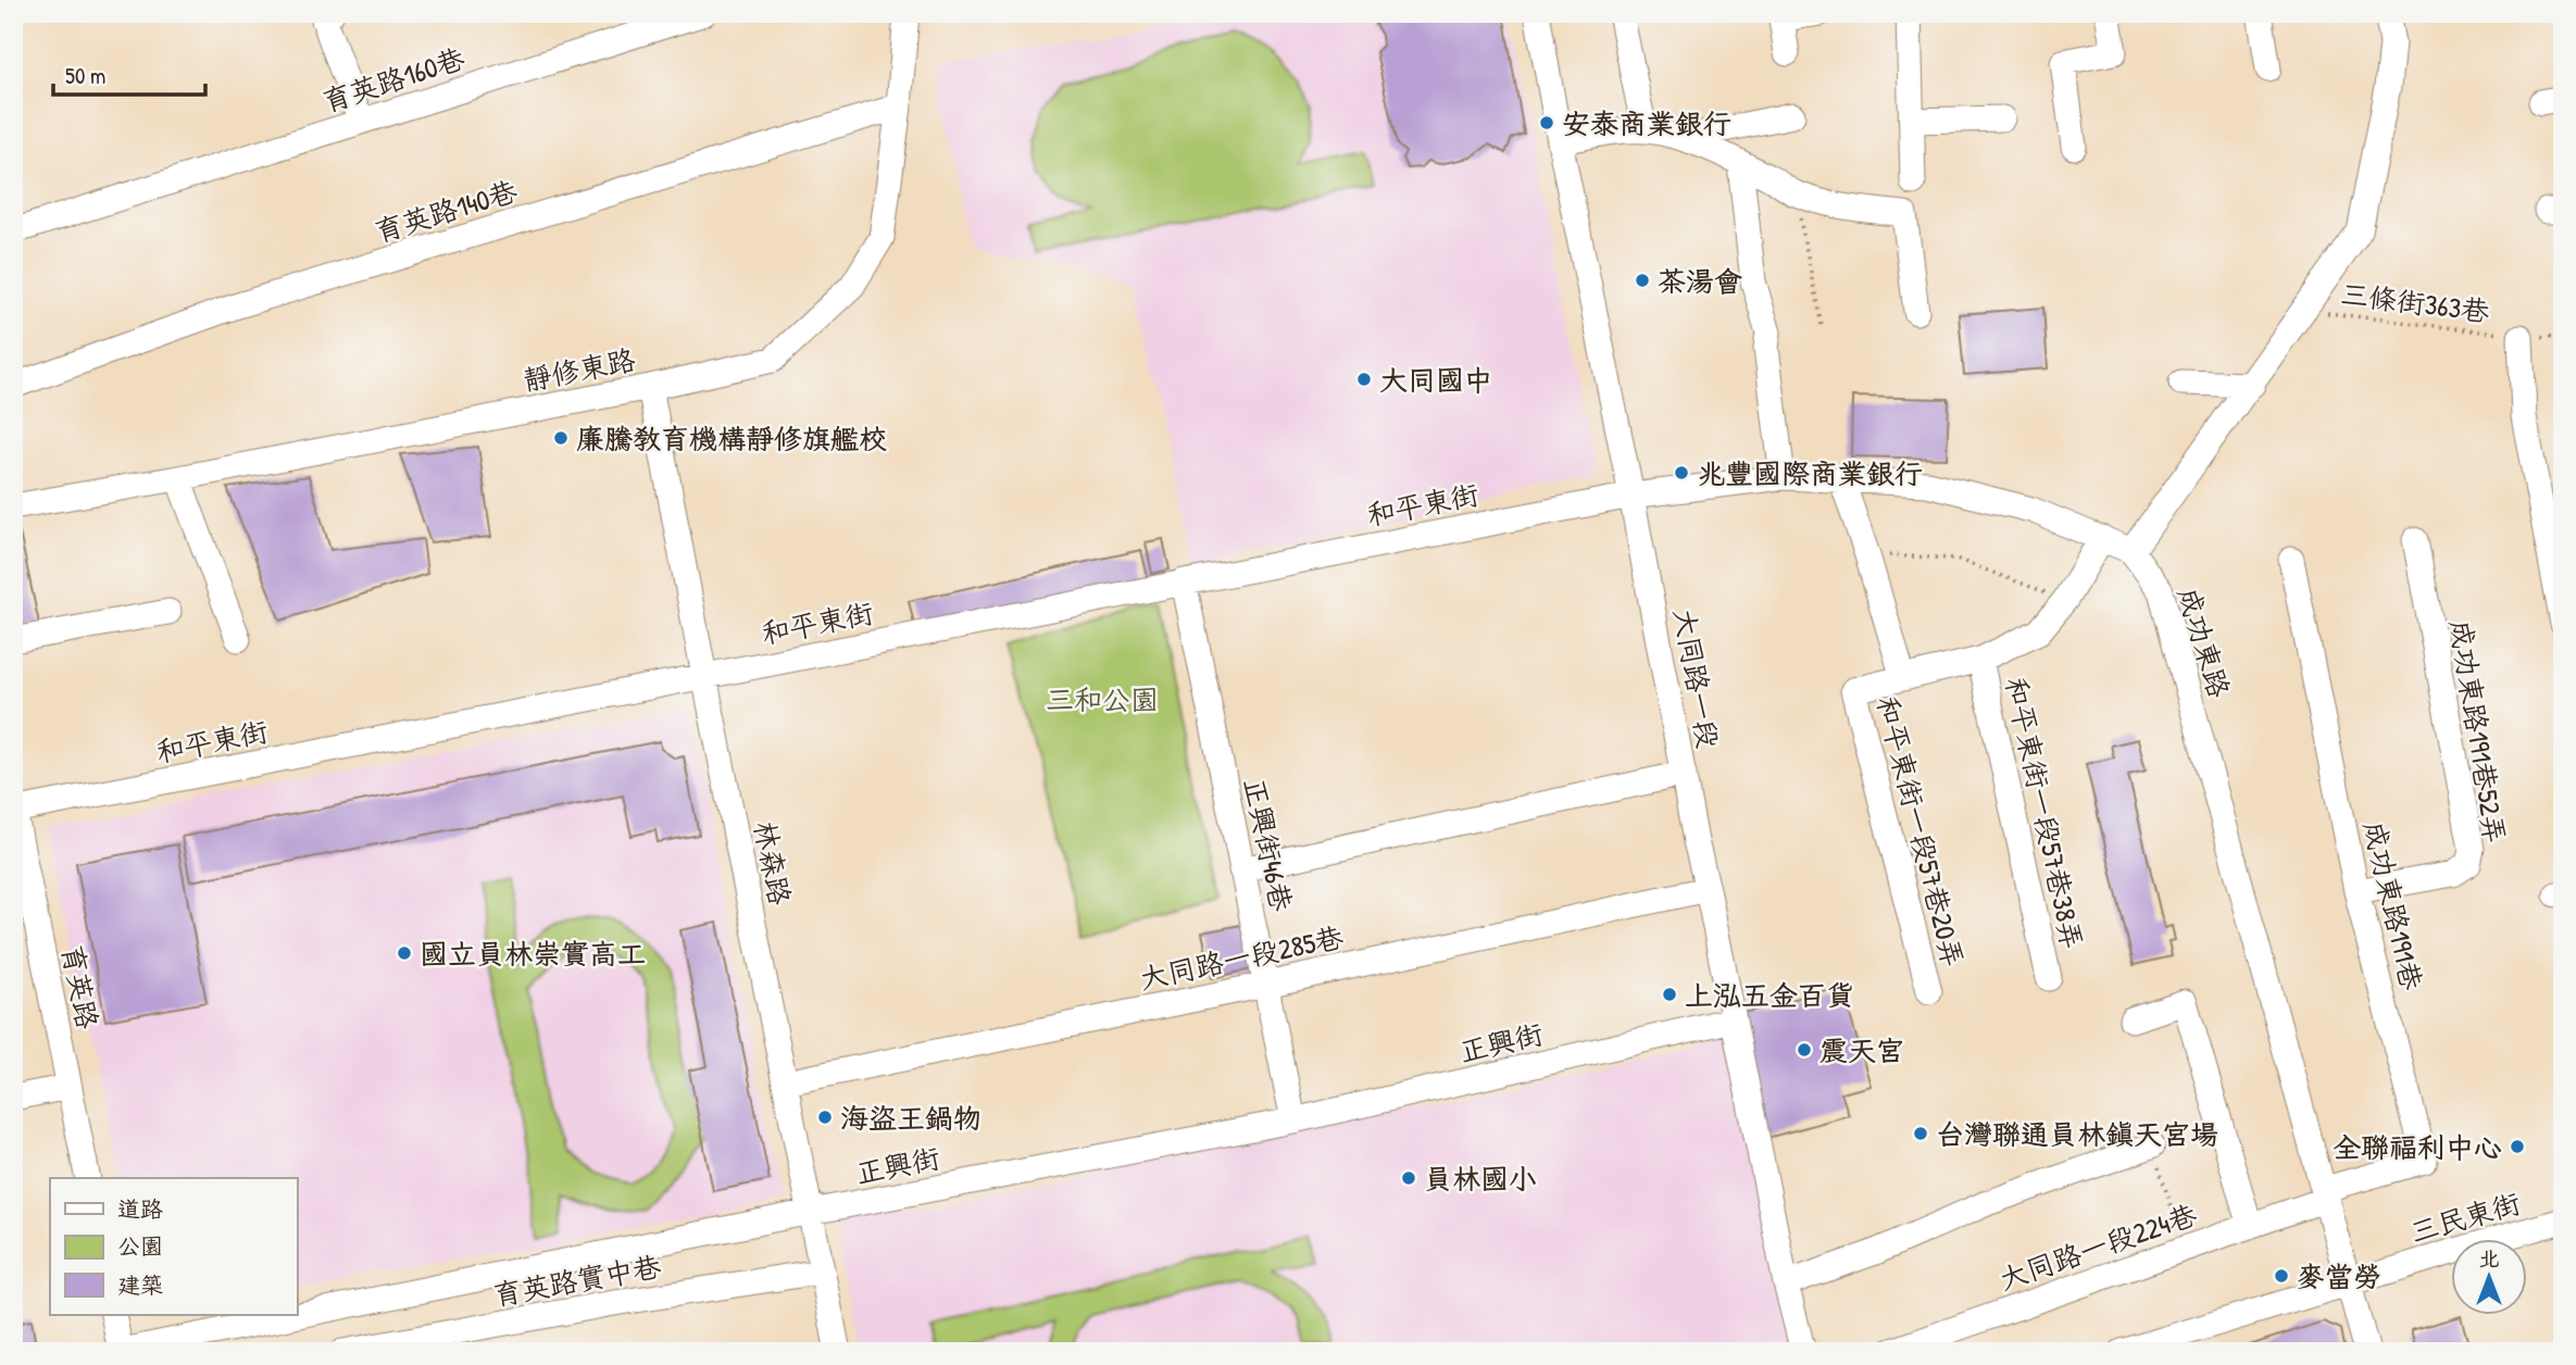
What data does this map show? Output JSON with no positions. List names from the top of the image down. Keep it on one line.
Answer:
{"streets":{"street":["育英路160巷","育英路140巷","靜修東路","和平東街","成功東路","大同路一段","成功東路191巷52弄","和平東街一段57巷38弄","和平東街一段57巷20弄","正興街46巷","林森路","成功東路191巷","大同路一段285巷","育英路","正興街","三民東街","大同路一段224巷","育英路實中巷"],"path":["三條街363巷"]},"crossings":[["育英路140巷","靜修東路"],["靜修東路","林森路"],["和平東街","成功東路"],["和平東街","大同路一段"],["和平東街","正興街46巷"],["和平東街","林森路"],["和平東街","育英路"],["成功東路","成功東路191巷"],["成功東路","三民東街"],["成功東路","大同路一段224巷"],["大同路一段","大同路一段285巷"],["大同路一段","正興街"],["成功東路191巷52弄","成功東路191巷"],["正興街46巷","大同路一段285巷"],["正興街46巷","正興街"],["林森路","大同路一段285巷"],["林森路","正興街"],["林森路","育英路實中巷"],["成功東路191巷","大同路一段224巷"]],"parks":["三和公園"],"places":["安泰商業銀行","茶湯會","大同國中","廉騰教育機構靜修旗艦校","兆豐國際商業銀行","國立員林崇實高工","上泓五金百貨","震天宮","海盜王鍋物","台灣聯通員林鎮天宮場","全聯福利中心","員林國小","麥當勞"],"legend":["道路","公園","建築"],"scale_bar":"50 m","north":"top"}
